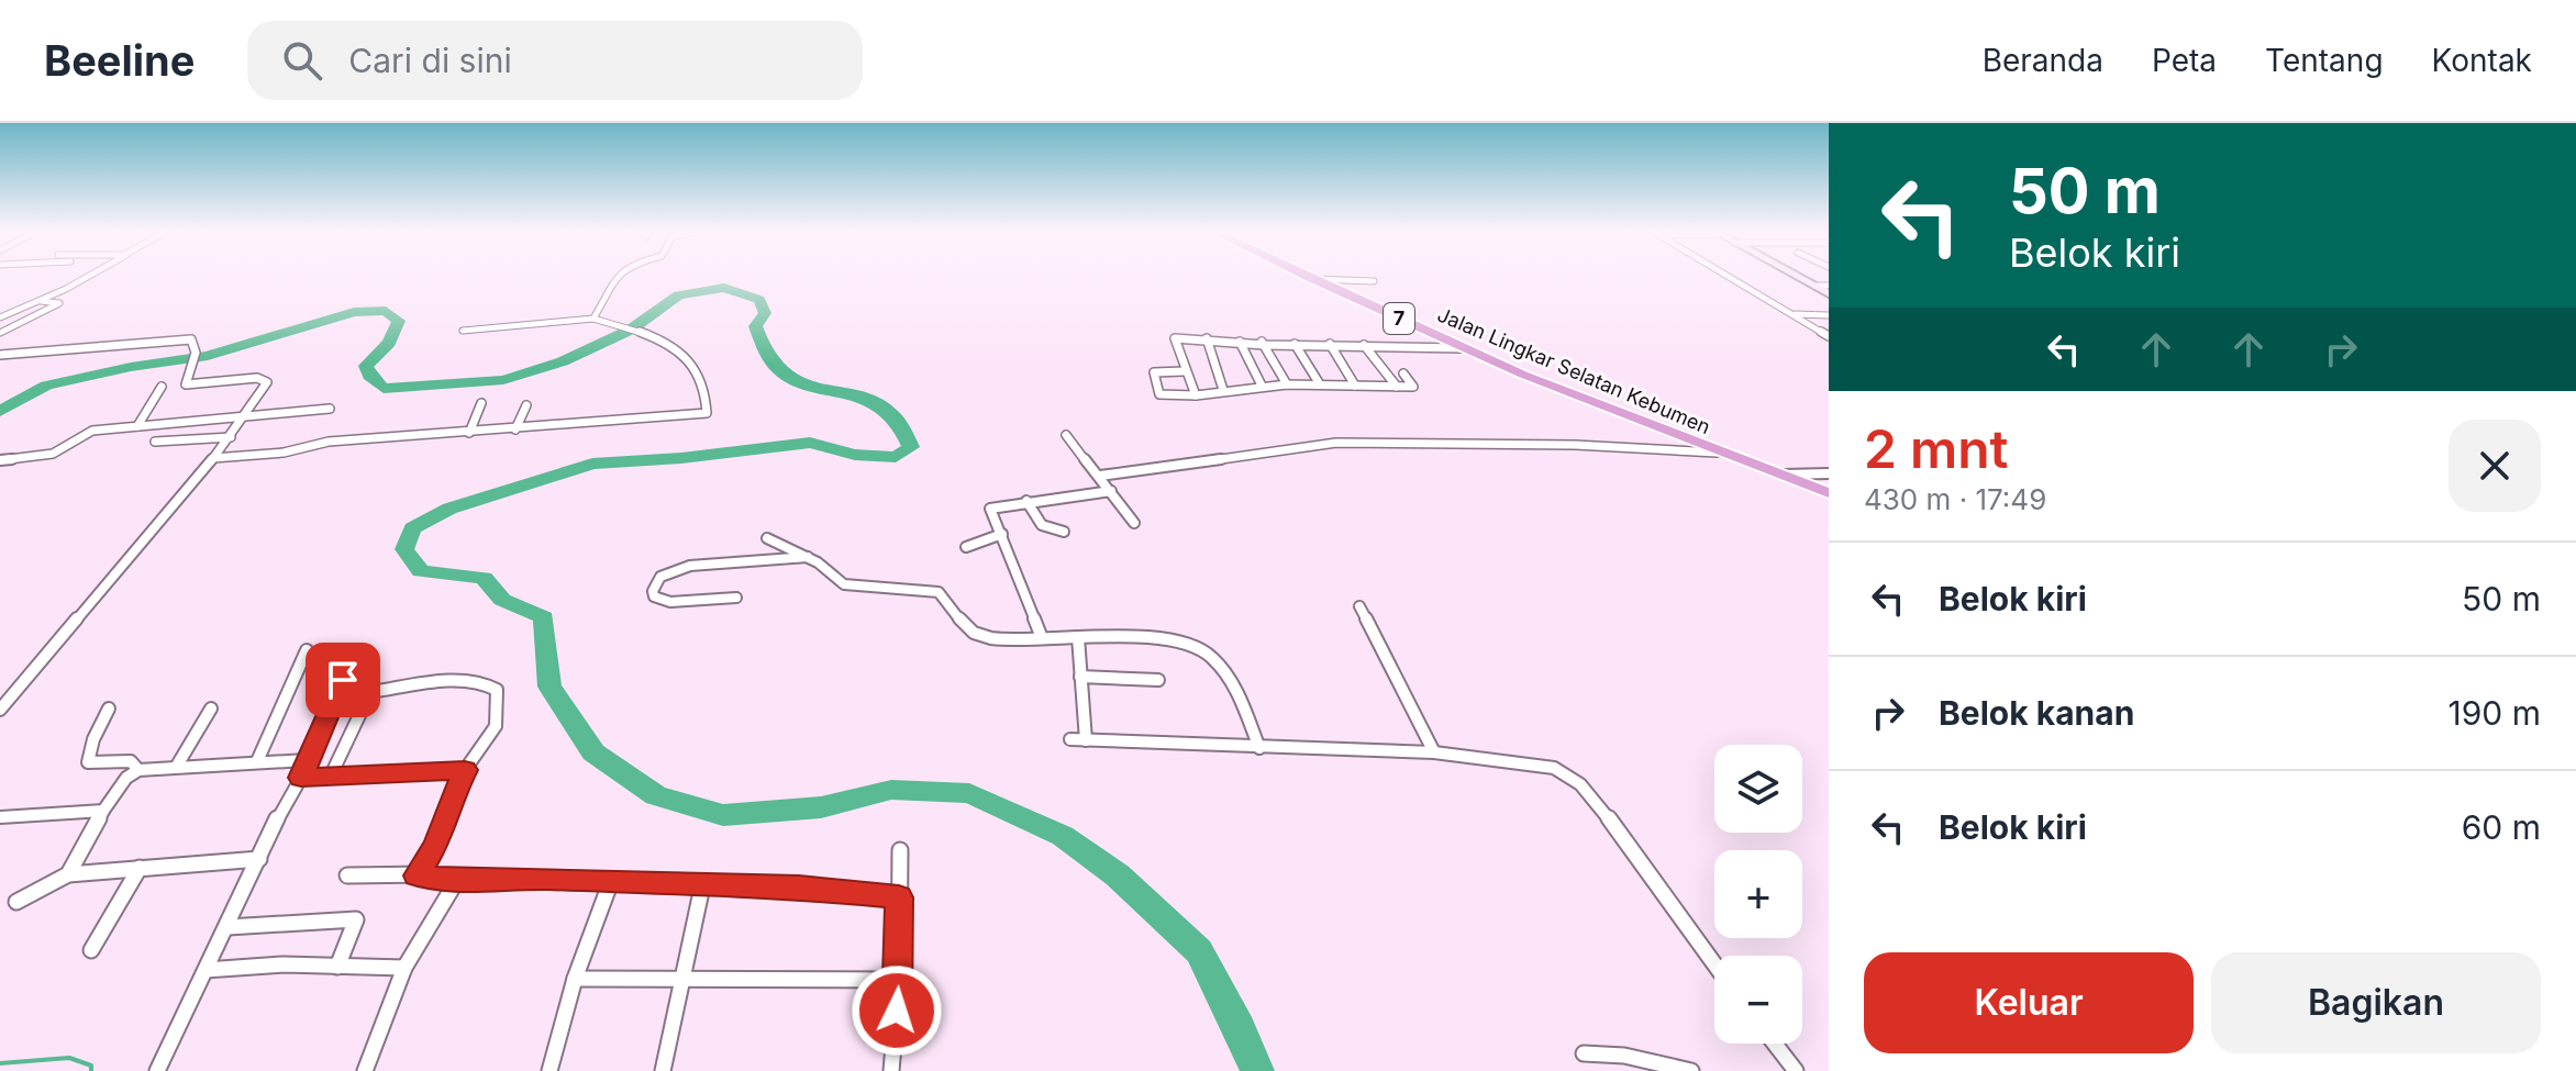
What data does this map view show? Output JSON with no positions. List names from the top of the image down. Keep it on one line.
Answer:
{"streets":{"highway":["7","Jalan Lingkar Selatan Kebumen"]},"page":{"header":"Beeline","search":"Cari di sini","nav":["Beranda","Peta","Tentang","Kontak"],"turn":["50 m","Belok kiri"],"heading":["2 mnt","430 m · 17:49"],"list":[{"name":"Belok kiri","value":"50 m"},{"name":"Belok kanan","value":"190 m"},{"name":"Belok kiri","value":"60 m"}],"map_buttons":["+","−"],"buttons":["Keluar","Bagikan"]}}
